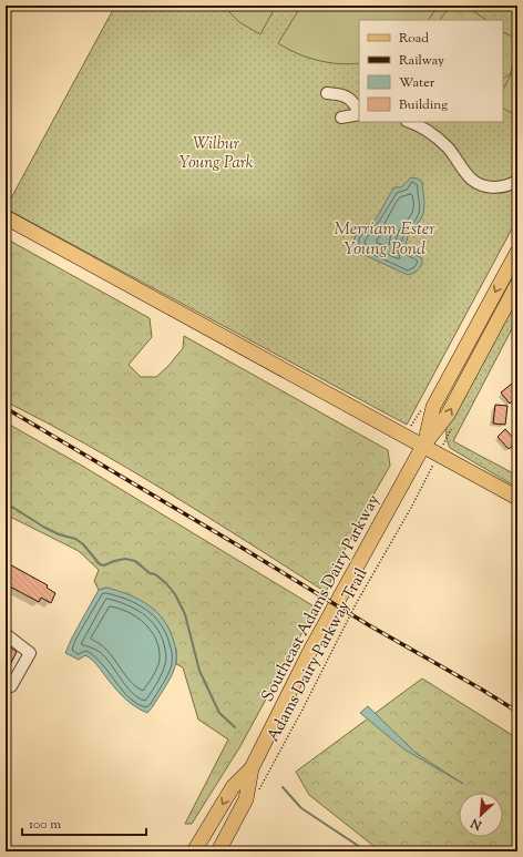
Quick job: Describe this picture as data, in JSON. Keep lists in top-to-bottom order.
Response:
{
  "streets": {
    "main road": ["Southeast Adams Dairy Parkway"],
    "path": ["Adams Dairy Parkway Trail"]
  },
  "water": ["Merriam Ester Young Pond"],
  "parks": ["Wilbur Young Park"],
  "legend": [
    "Road",
    "Railway",
    "Water",
    "Building"
  ],
  "scale_bar": "100 m",
  "north": "bottom left"
}
